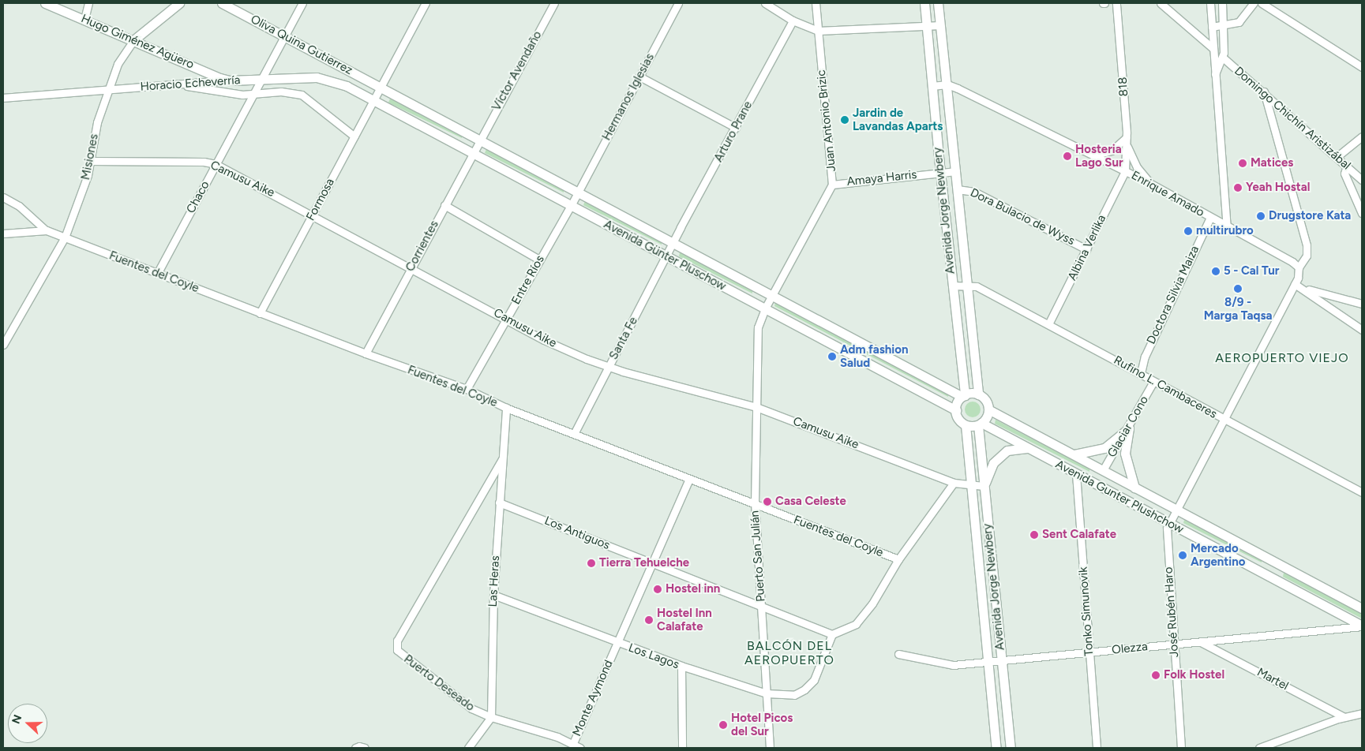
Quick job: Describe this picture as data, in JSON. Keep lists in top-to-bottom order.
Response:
{
  "streets": {
    "street": [
      "Hugo Giménez Agüero",
      "Oliva Quina Gutierrez",
      "Víctor Avendaño",
      "Horacio Echeverría",
      "818",
      "Hermanos Iglesias",
      "Domingo Chichín Aristizábal",
      "Juan Antonio Brizic",
      "Arturo Prane",
      "Misiones",
      "Amaya Harris",
      "Camusu Aike",
      "Enrique Amado",
      "Chaco",
      "Formosa",
      "Avenida Jorge Newbery",
      "Dora Bulacio de Wyss",
      "Corrientes",
      "Albina Verlika",
      "Avenida Günter Pluschow",
      "Fuentes del Coyle",
      "Entre Ríos",
      "Doctora Silvia Maiza",
      "Santa Fe",
      "Rufino L. Cambaceres",
      "Glaciar Cono",
      "Avenida Gunter Plushchow",
      "Los Antiguos",
      "Puerto San Julián",
      "Las Heras",
      "Tonko Simunovik",
      "José Rubén Haro",
      "Olezza",
      "Los Lagos",
      "Martel",
      "Puerto Deseado",
      "Monte Aymond"
    ]
  },
  "crossings": [
    ["Hugo Giménez Agüero", "Horacio Echeverría"],
    ["Hugo Giménez Agüero", "Misiones"],
    ["Oliva Quina Gutierrez", "Chaco"],
    ["Oliva Quina Gutierrez", "Formosa"],
    ["Oliva Quina Gutierrez", "Avenida Günter Pluschow"],
    ["Víctor Avendaño", "Corrientes"],
    ["Víctor Avendaño", "Avenida Günter Pluschow"],
    ["Horacio Echeverría", "Misiones"],
    ["Horacio Echeverría", "Chaco"],
    ["Horacio Echeverría", "Formosa"],
    ["Horacio Echeverría", "Avenida Günter Pluschow"],
    ["818", "Enrique Amado"],
    ["818", "Albina Verlika"],
    ["Hermanos Iglesias", "Avenida Günter Pluschow"],
    ["Hermanos Iglesias", "Entre Ríos"],
    ["Juan Antonio Brizic", "Amaya Harris"],
    ["Juan Antonio Brizic", "Avenida Günter Pluschow"],
    ["Juan Antonio Brizic", "Puerto San Julián"],
    ["Arturo Prane", "Avenida Günter Pluschow"],
    ["Arturo Prane", "Santa Fe"],
    ["Misiones", "Camusu Aike"],
    ["Misiones", "Fuentes del Coyle"],
    ["Amaya Harris", "Avenida Jorge Newbery"],
    ["Camusu Aike", "Chaco"],
    ["Camusu Aike", "Formosa"],
    ["Camusu Aike", "Avenida Jorge Newbery"],
    ["Camusu Aike", "Corrientes"],
    ["Camusu Aike", "Entre Ríos"],
    ["Camusu Aike", "Santa Fe"],
    ["Camusu Aike", "Puerto San Julián"],
    ["Enrique Amado", "Avenida Jorge Newbery"],
    ["Enrique Amado", "Albina Verlika"],
    ["Enrique Amado", "Doctora Silvia Maiza"],
    ["Chaco", "Fuentes del Coyle"],
    ["Formosa", "Avenida Günter Pluschow"],
    ["Formosa", "Fuentes del Coyle"],
    ["Avenida Jorge Newbery", "Dora Bulacio de Wyss"],
    ["Avenida Jorge Newbery", "Avenida Günter Pluschow"],
    ["Avenida Jorge Newbery", "Rufino L. Cambaceres"],
    ["Avenida Jorge Newbery", "Avenida Gunter Plushchow"],
    ["Avenida Jorge Newbery", "Olezza"],
    ["Dora Bulacio de Wyss", "Albina Verlika"],
    ["Corrientes", "Avenida Günter Pluschow"],
    ["Corrientes", "Fuentes del Coyle"],
    ["Albina Verlika", "Rufino L. Cambaceres"],
    ["Avenida Günter Pluschow", "Entre Ríos"],
    ["Avenida Günter Pluschow", "Santa Fe"],
    ["Avenida Günter Pluschow", "Avenida Gunter Plushchow"],
    ["Avenida Günter Pluschow", "Puerto San Julián"],
    ["Fuentes del Coyle", "Entre Ríos"],
    ["Fuentes del Coyle", "Santa Fe"],
    ["Fuentes del Coyle", "Puerto San Julián"],
    ["Fuentes del Coyle", "Las Heras"],
    ["Fuentes del Coyle", "Monte Aymond"],
    ["Doctora Silvia Maiza", "Rufino L. Cambaceres"],
    ["Rufino L. Cambaceres", "Glaciar Cono"],
    ["Glaciar Cono", "Avenida Gunter Plushchow"],
    ["Avenida Gunter Plushchow", "Tonko Simunovik"],
    ["Avenida Gunter Plushchow", "José Rubén Haro"],
    ["Avenida Gunter Plushchow", "Olezza"],
    ["Los Antiguos", "Puerto San Julián"],
    ["Los Antiguos", "Las Heras"],
    ["Los Antiguos", "Los Lagos"],
    ["Los Antiguos", "Monte Aymond"],
    ["Puerto San Julián", "Los Lagos"],
    ["Las Heras", "Los Lagos"],
    ["Las Heras", "Puerto Deseado"],
    ["Tonko Simunovik", "Olezza"],
    ["José Rubén Haro", "Olezza"],
    ["Olezza", "Martel"],
    ["Los Lagos", "Monte Aymond"],
    ["Puerto Deseado", "Monte Aymond"]
  ],
  "districts": ["AEROPUERTO VIEJO", "BALCÓN DEL AEROPUERTO"],
  "places": [
    "Jardin de Lavandas Aparts",
    "Hosteria Lago Sur",
    "Matices",
    "Yeah Hostal",
    "Drugstore Kata",
    "multirubro",
    "5 - Cal Tur",
    "8/9 - Marga Taqsa",
    "Adm fashion Salud",
    "Casa Celeste",
    "Sent Calafate",
    "Mercado Argentino",
    "Tierra Tehuelche",
    "Hostel inn",
    "Hostel Inn Calafate",
    "Folk Hostel",
    "Hotel Picos del Sur"
  ],
  "north": "left"
}
